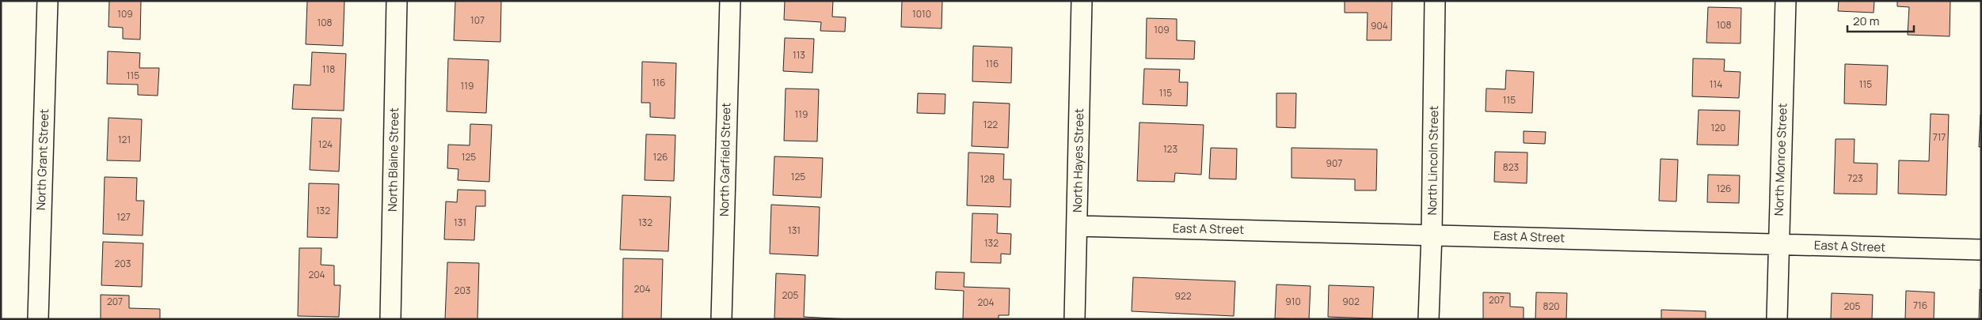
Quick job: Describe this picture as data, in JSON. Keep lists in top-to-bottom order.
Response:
{
  "streets": {
    "street": [
      "North Grant Street",
      "North Blaine Street",
      "North Garfield Street",
      "North Monroe Street",
      "North Hayes Street",
      "North Lincoln Street",
      "East A Street"
    ]
  },
  "crossings": [
    ["North Monroe Street", "East A Street"],
    ["North Hayes Street", "East A Street"],
    ["North Lincoln Street", "East A Street"]
  ],
  "house_numbers": [
    "109",
    "1010",
    "107",
    "108",
    "108",
    "904",
    "109",
    "113",
    "116",
    "118",
    "115",
    "116",
    "114",
    "115",
    "119",
    "115",
    "115",
    "119",
    "122",
    "120",
    "717",
    "121",
    "124",
    "123",
    "125",
    "126",
    "907",
    "823",
    "125",
    "723",
    "128",
    "126",
    "132",
    "127",
    "131",
    "132",
    "131",
    "132",
    "203",
    "204",
    "204",
    "203",
    "205",
    "922",
    "207",
    "207",
    "910",
    "902",
    "204",
    "716",
    "820",
    "205"
  ],
  "scale_bar": "20 m"
}
